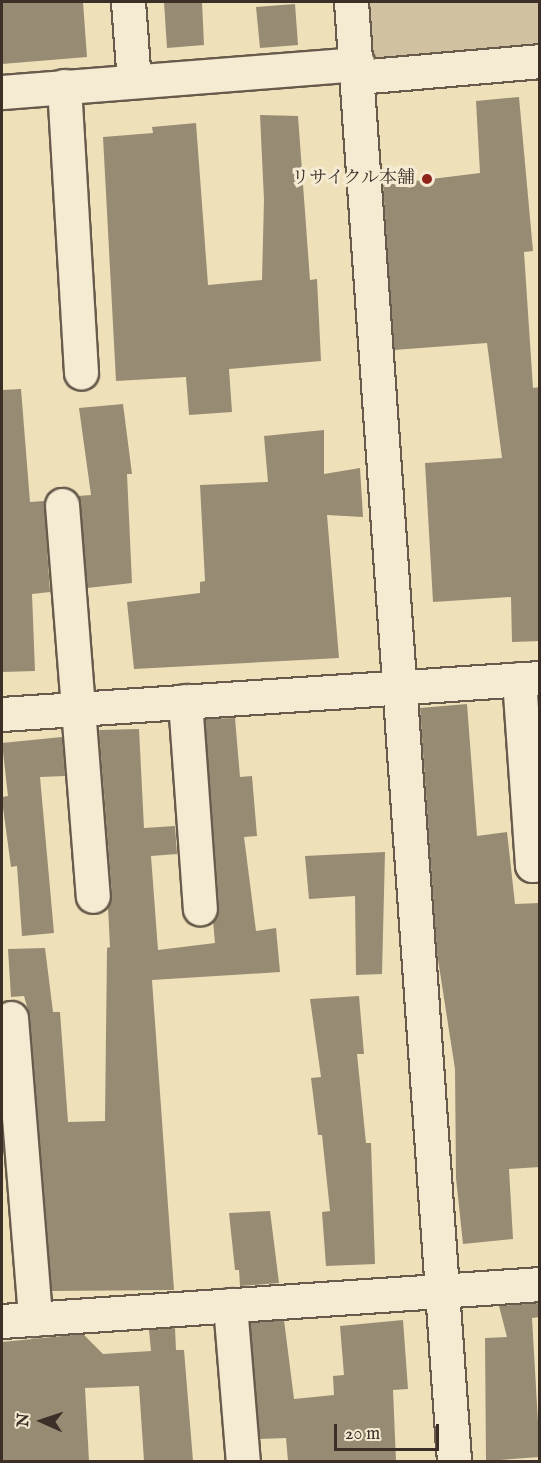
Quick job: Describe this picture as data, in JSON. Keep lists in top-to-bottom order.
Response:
{
  "places": ["リサイクル本舗"],
  "scale_bar": "20 m",
  "north": "left"
}
